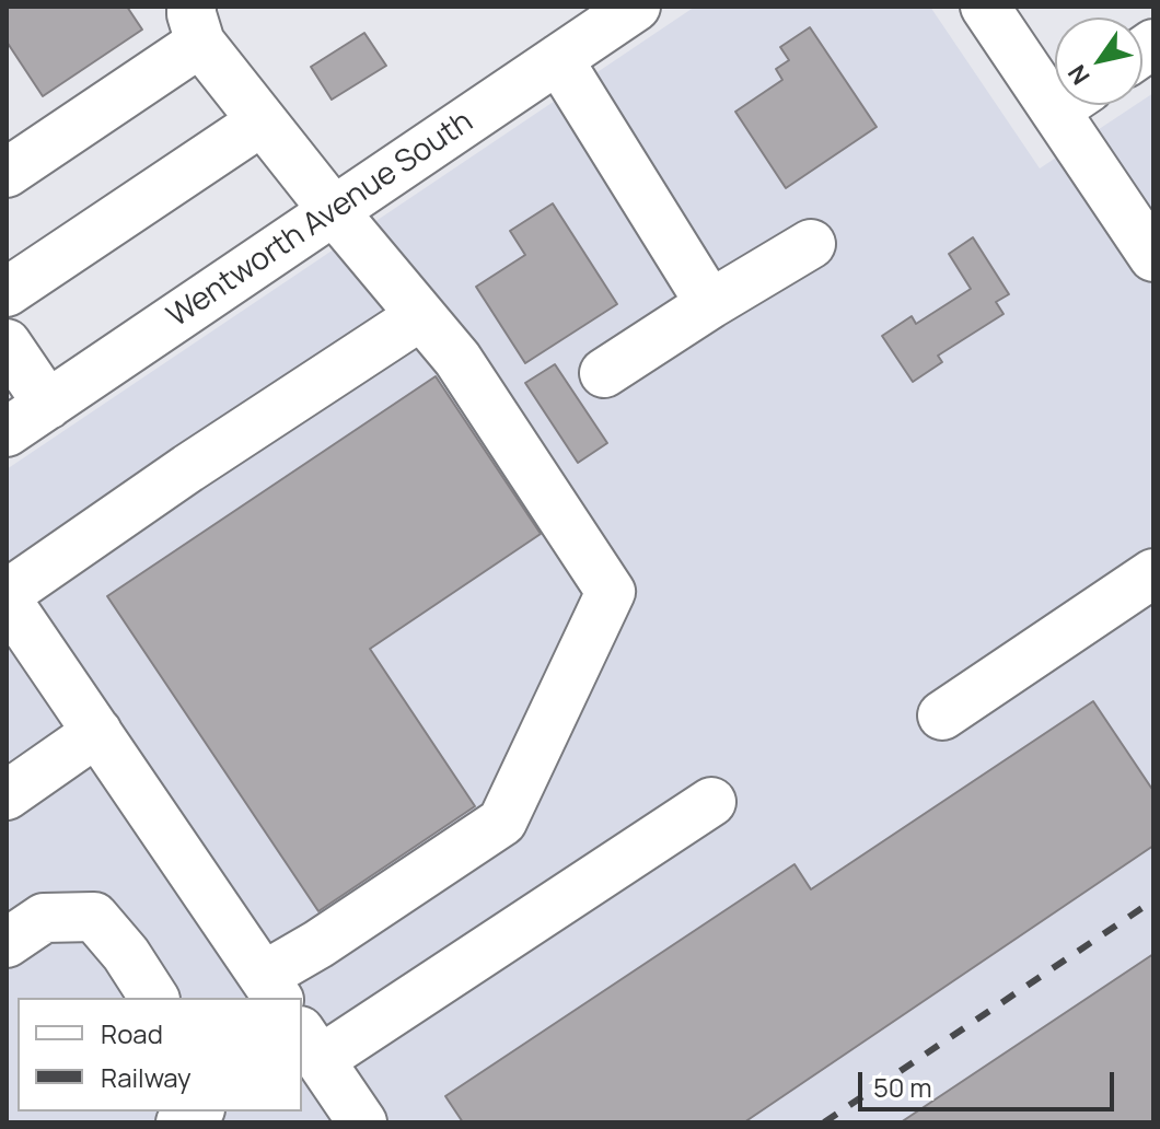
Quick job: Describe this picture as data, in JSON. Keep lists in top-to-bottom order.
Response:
{
  "streets": {
    "street": ["Wentworth Avenue South"]
  },
  "legend": ["Road", "Railway"],
  "scale_bar": "50 m",
  "north": "bottom left"
}
